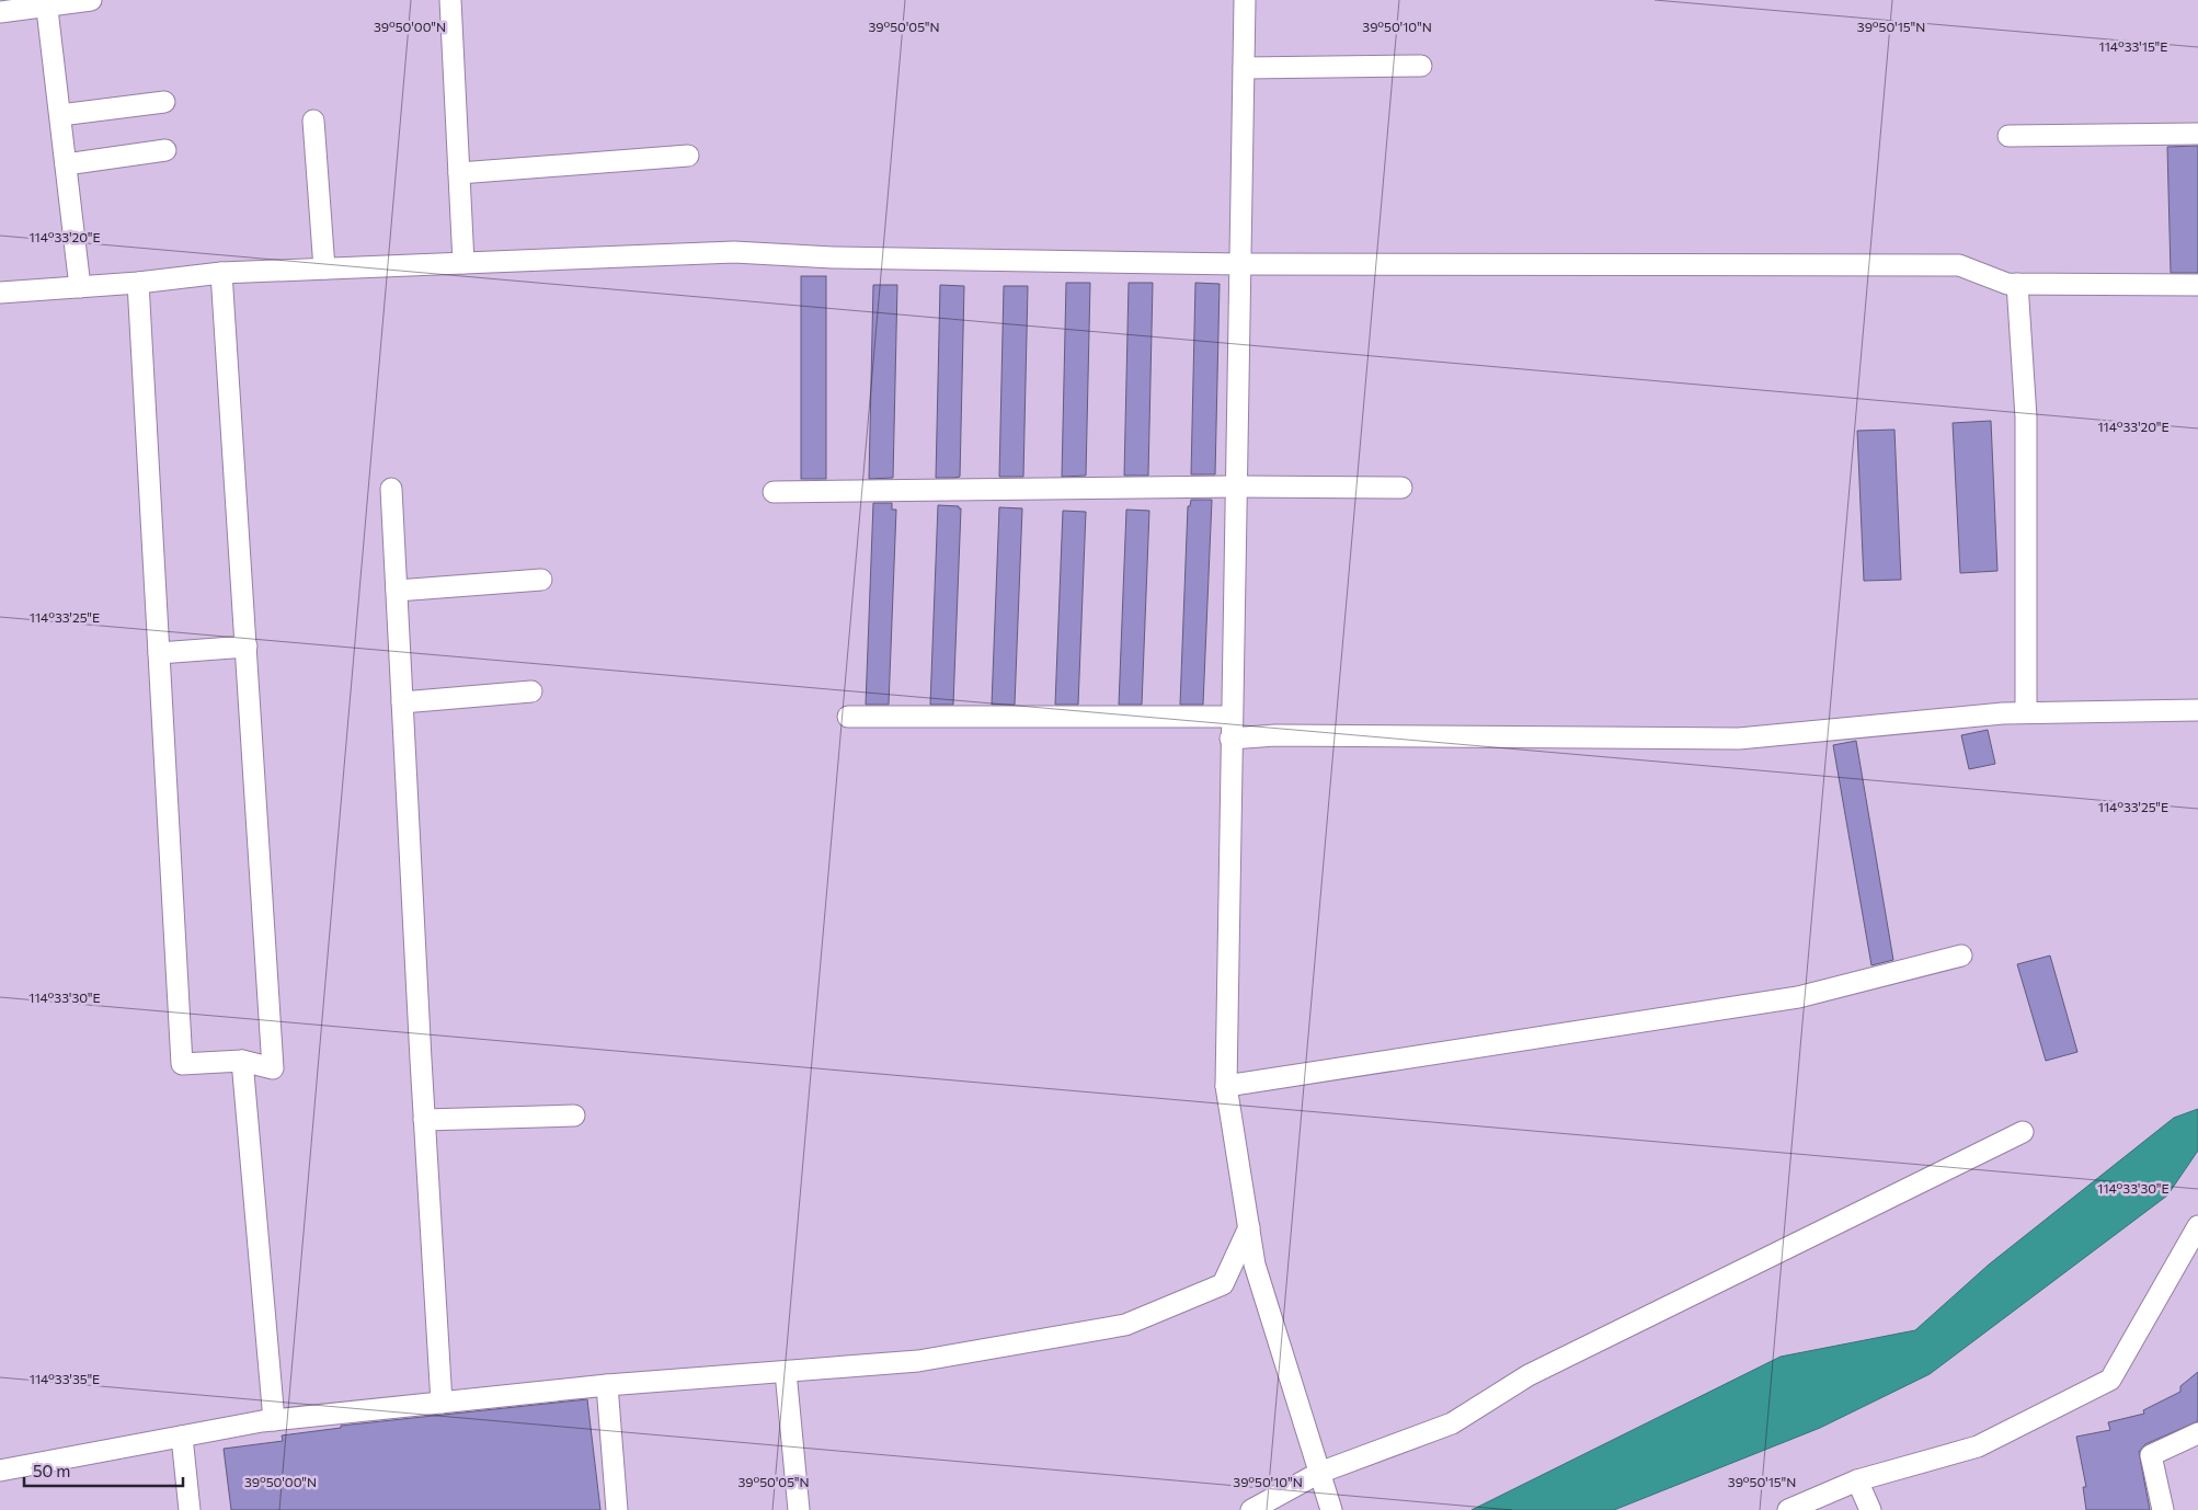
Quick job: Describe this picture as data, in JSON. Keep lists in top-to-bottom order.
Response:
{
  "scale_bar": "50 m",
  "coordinates": [
    "39°50'00\"N",
    "39°50'05\"N",
    "39°50'10\"N",
    "39°50'15\"N",
    "114°33'15\"E",
    "114°33'20\"E",
    "114°33'25\"E",
    "114°33'30\"E",
    "114°33'35\"E"
  ]
}
